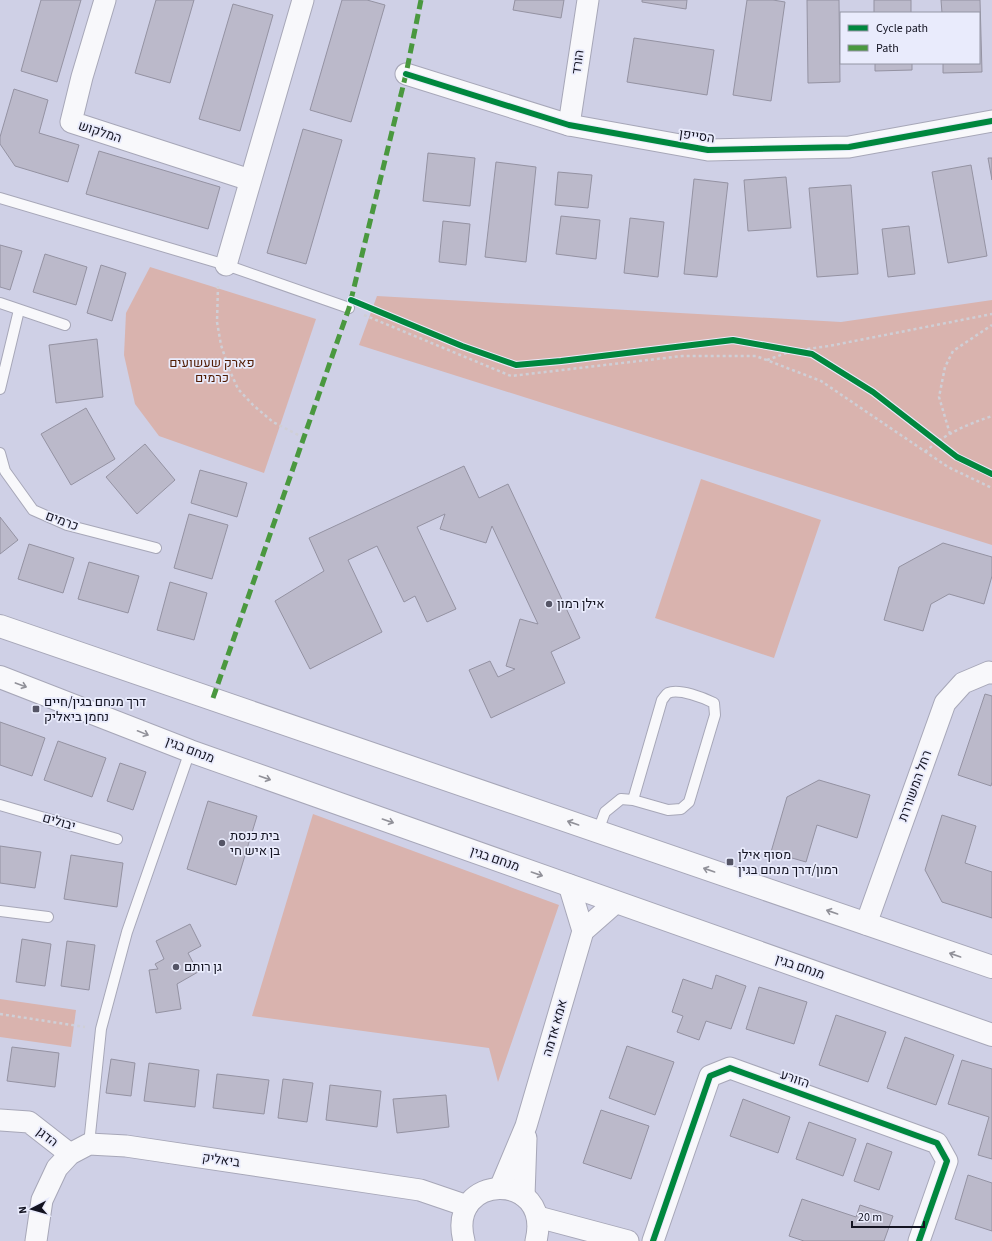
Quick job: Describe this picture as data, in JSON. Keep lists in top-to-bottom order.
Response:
{
  "streets": {
    "main road": ["מנחם בגין"],
    "street": [
      "הורד",
      "המלקוש",
      "הסייפן",
      "רחל המשוררת",
      "אמא אדמה",
      "הזורע",
      "הדגן",
      "ביאליק"
    ],
    "lane": ["כרמים", "יבולים"]
  },
  "crossings": [
    ["הורד", "הסייפן"]
  ],
  "parks": ["פארק שעשועים כרמים"],
  "places": {
    "other": ["אילן רמון", "בית כנסת בן איש חי", "גן רותם"],
    "transit": ["דרך מנחם בגין/חיים נחמן ביאליק", "מסוף אילן רמון/דרך מנחם בגין"]
  },
  "legend": ["Cycle path", "Path"],
  "scale_bar": "20 m",
  "north": "left"
}
